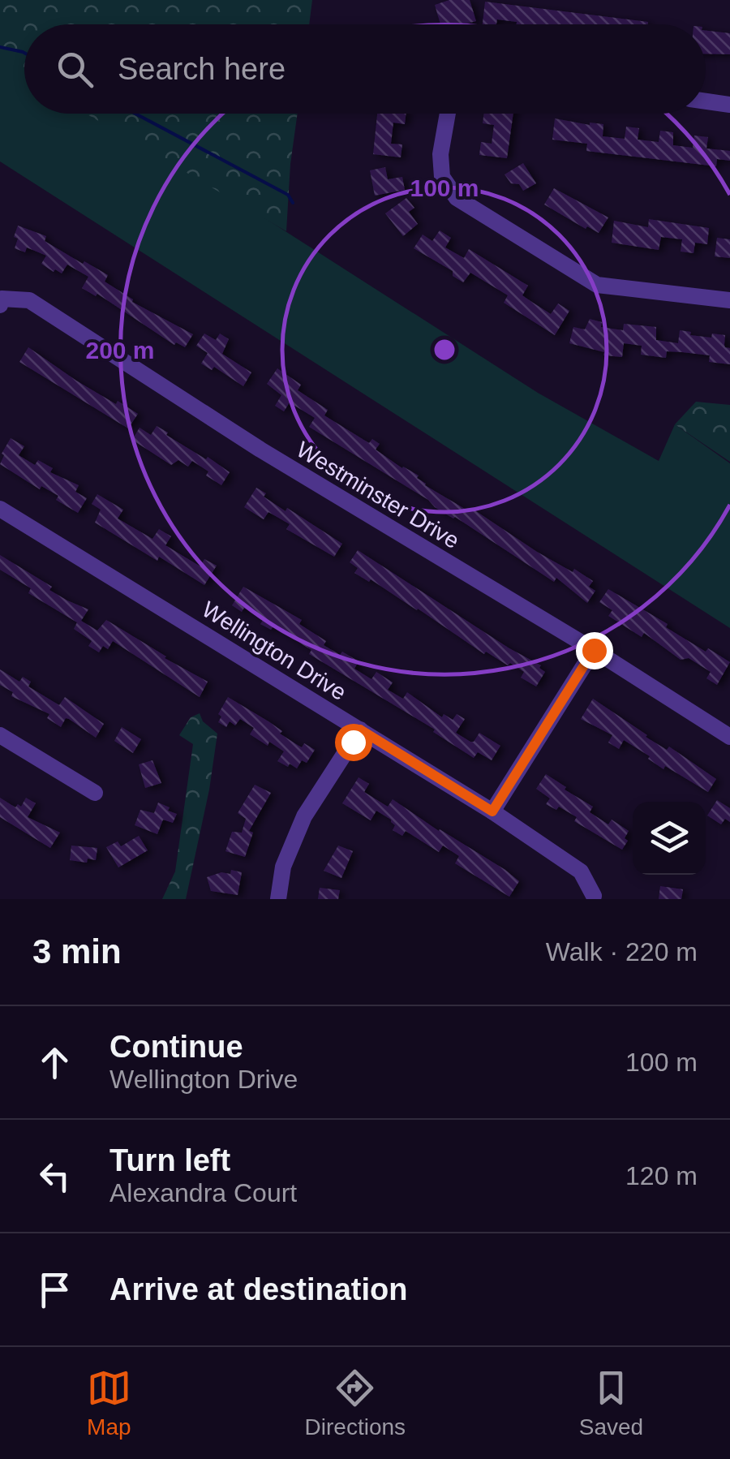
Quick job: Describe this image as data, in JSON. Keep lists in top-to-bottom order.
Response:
{
  "streets": {
    "street": ["Westminster Drive", "Wellington Drive"]
  },
  "page": {
    "search": "Search here",
    "heading": ["3 min", "Walk · 220 m"],
    "list": [
      ["Continue", "Wellington Drive", "100 m"],
      ["Turn left", "Alexandra Court", "120 m"],
      "Arrive at destination"
    ],
    "nav": ["Map", "Directions", "Saved"]
  },
  "rings": ["100 m", "200 m"]
}
